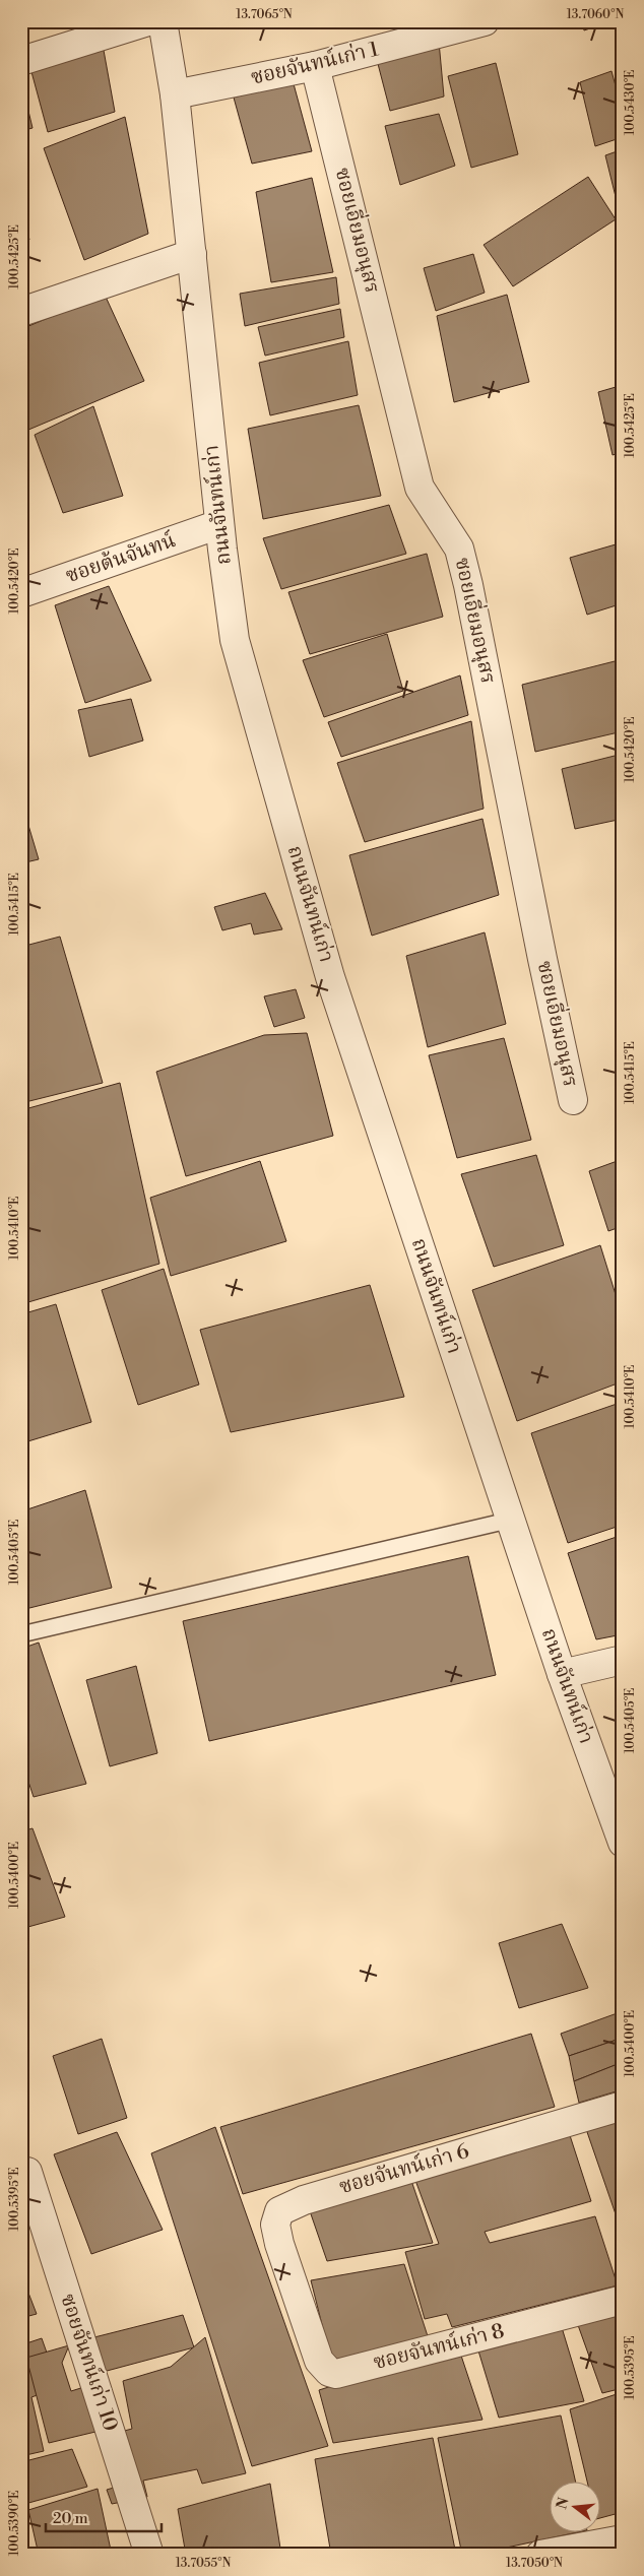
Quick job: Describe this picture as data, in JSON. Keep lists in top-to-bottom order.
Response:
{
  "streets": {
    "street": [
      "ซอยจันทน์เก่า 1",
      "ซอยเอี่ยมอนุสร",
      "ถนนจันทน์เก่า",
      "ซอยต้นจันทน์",
      "ซอยจันทน์เก่า 6",
      "ซอยจันทน์เก่า 8",
      "ซอยจันทน์เก่า 10"
    ]
  },
  "crossings": [
    ["ซอยจันทน์เก่า 1", "ซอยเอี่ยมอนุสร"],
    ["ซอยจันทน์เก่า 1", "ถนนจันทน์เก่า"],
    ["ถนนจันทน์เก่า", "ซอยต้นจันทน์"],
    ["ซอยจันทน์เก่า 6", "ซอยจันทน์เก่า 8"]
  ],
  "scale_bar": "20 m",
  "north": "left",
  "coordinates": [
    "13.7065°N",
    "13.7060°N",
    "100.5430°E",
    "100.5425°E",
    "100.5420°E",
    "100.5415°E",
    "100.5410°E",
    "100.5405°E",
    "100.5400°E",
    "100.5395°E",
    "100.5390°E",
    "13.7055°N",
    "13.7050°N"
  ]
}
